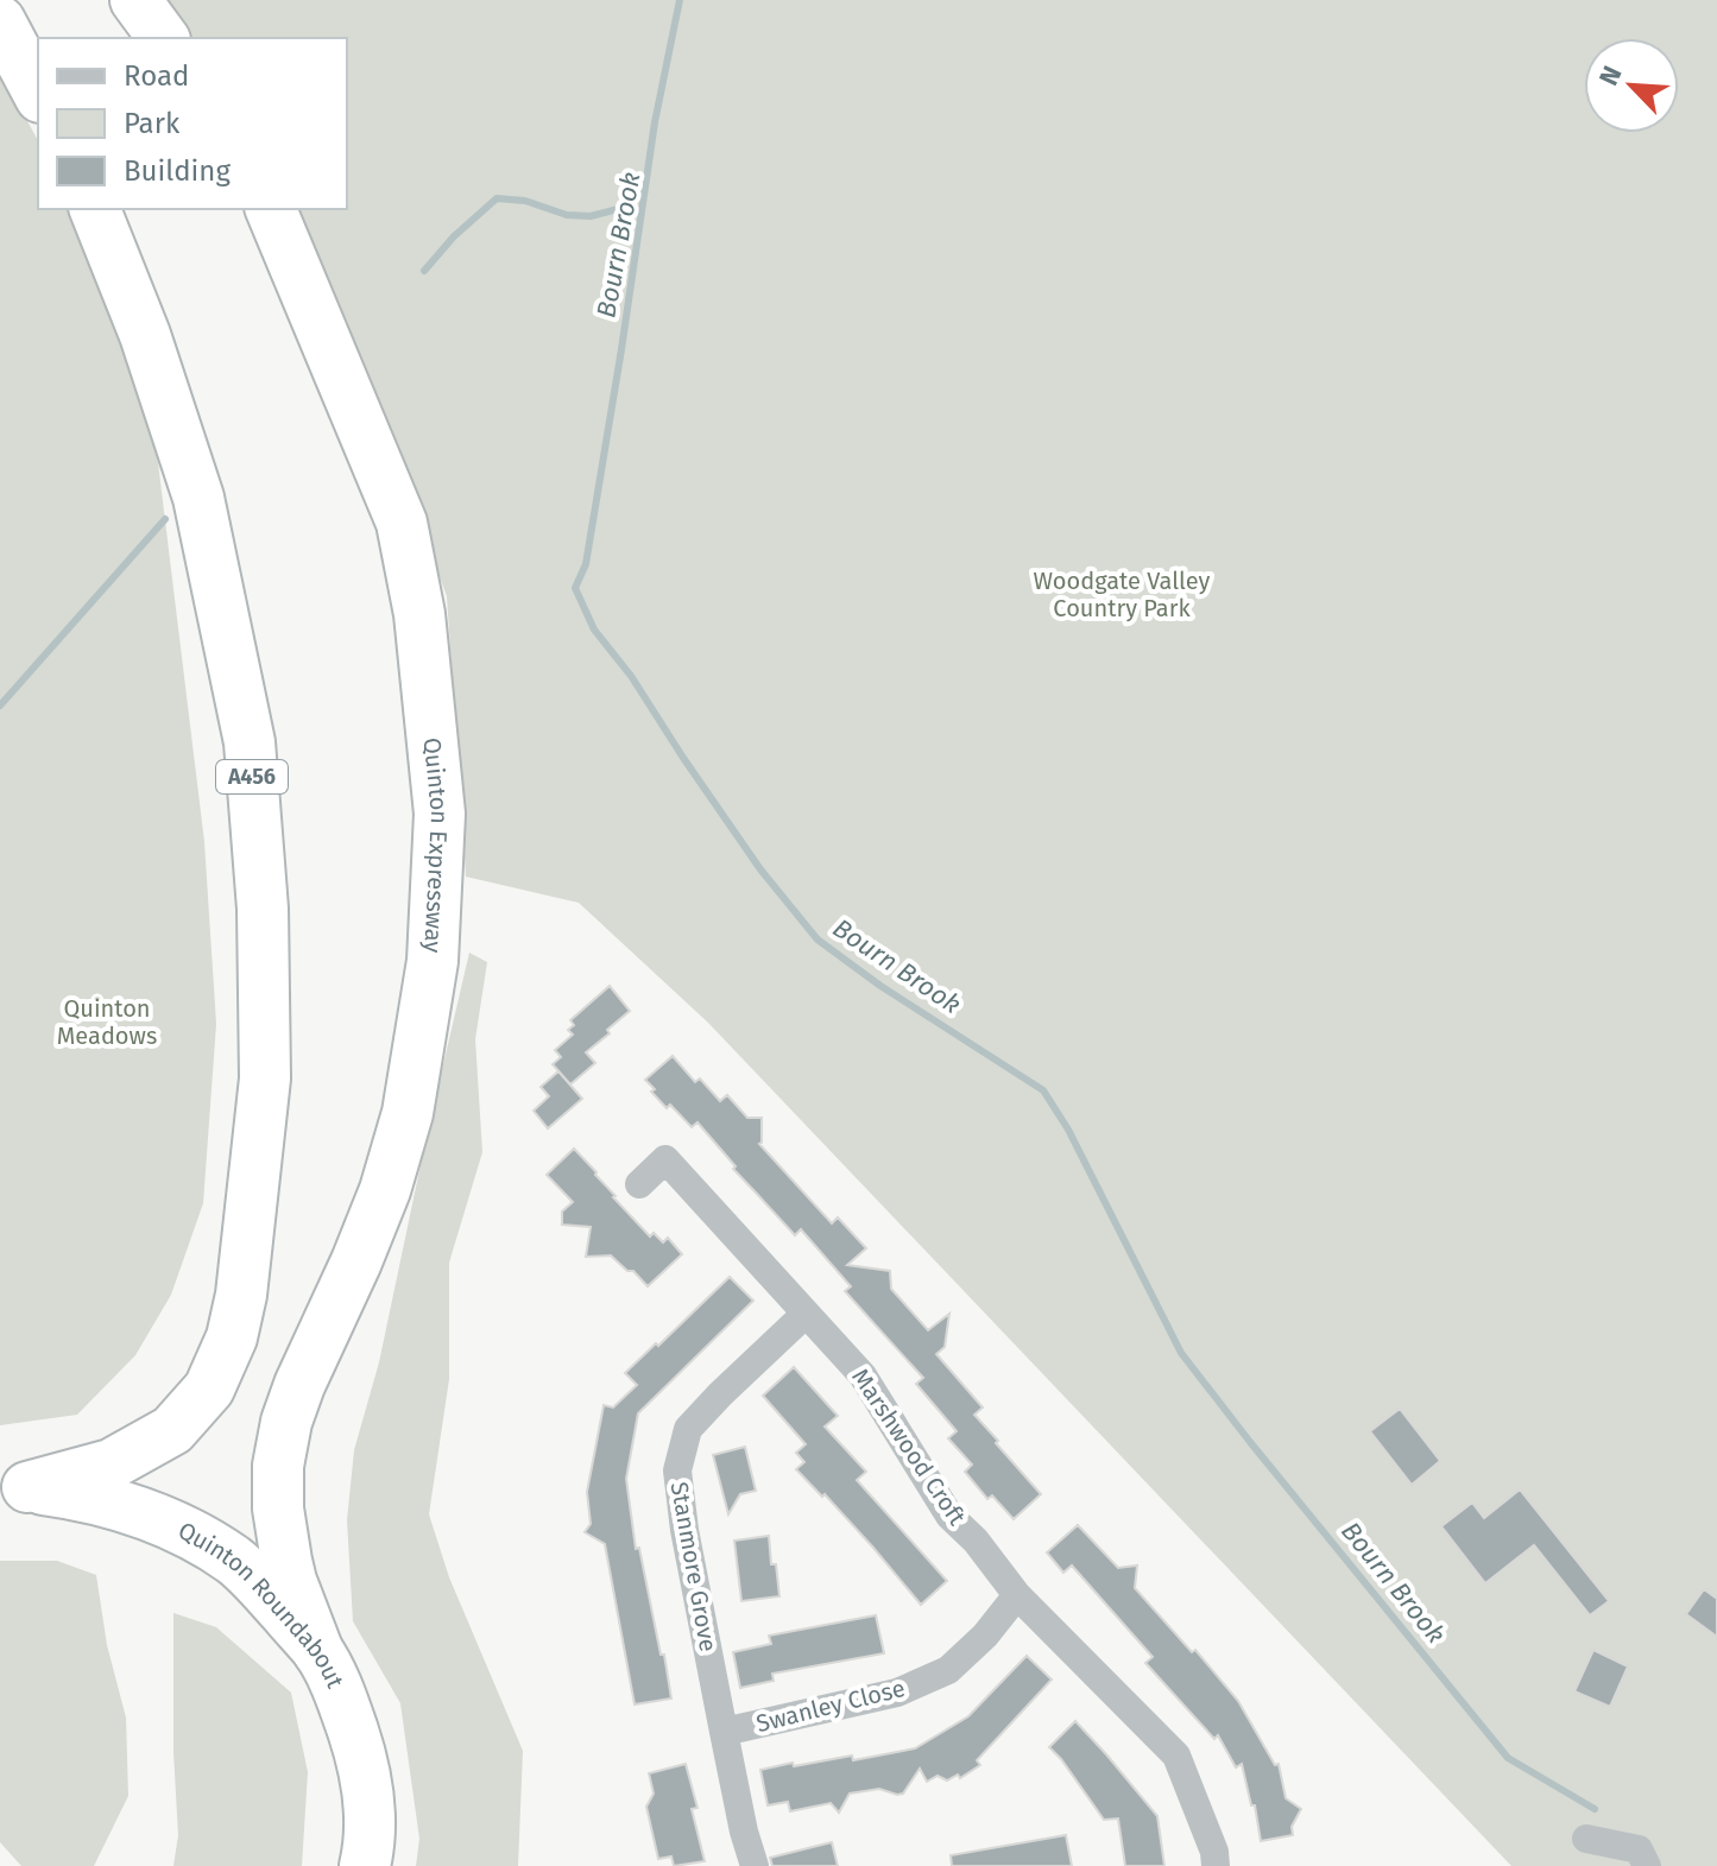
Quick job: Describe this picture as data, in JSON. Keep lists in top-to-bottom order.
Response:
{
  "streets": {
    "highway": ["A456", "Quinton Expressway", "Quinton Roundabout"],
    "street": ["Marshwood Croft", "Stanmore Grove", "Swanley Close"]
  },
  "crossings": [
    ["A456", "Quinton Roundabout"],
    ["Quinton Expressway", "Quinton Roundabout"],
    ["Marshwood Croft", "Stanmore Grove"],
    ["Marshwood Croft", "Swanley Close"],
    ["Stanmore Grove", "Swanley Close"]
  ],
  "water": ["Bourn Brook"],
  "parks": ["Woodgate Valley Country Park", "Quinton Meadows"],
  "legend": ["Road", "Park", "Building"],
  "north": "top left"
}
